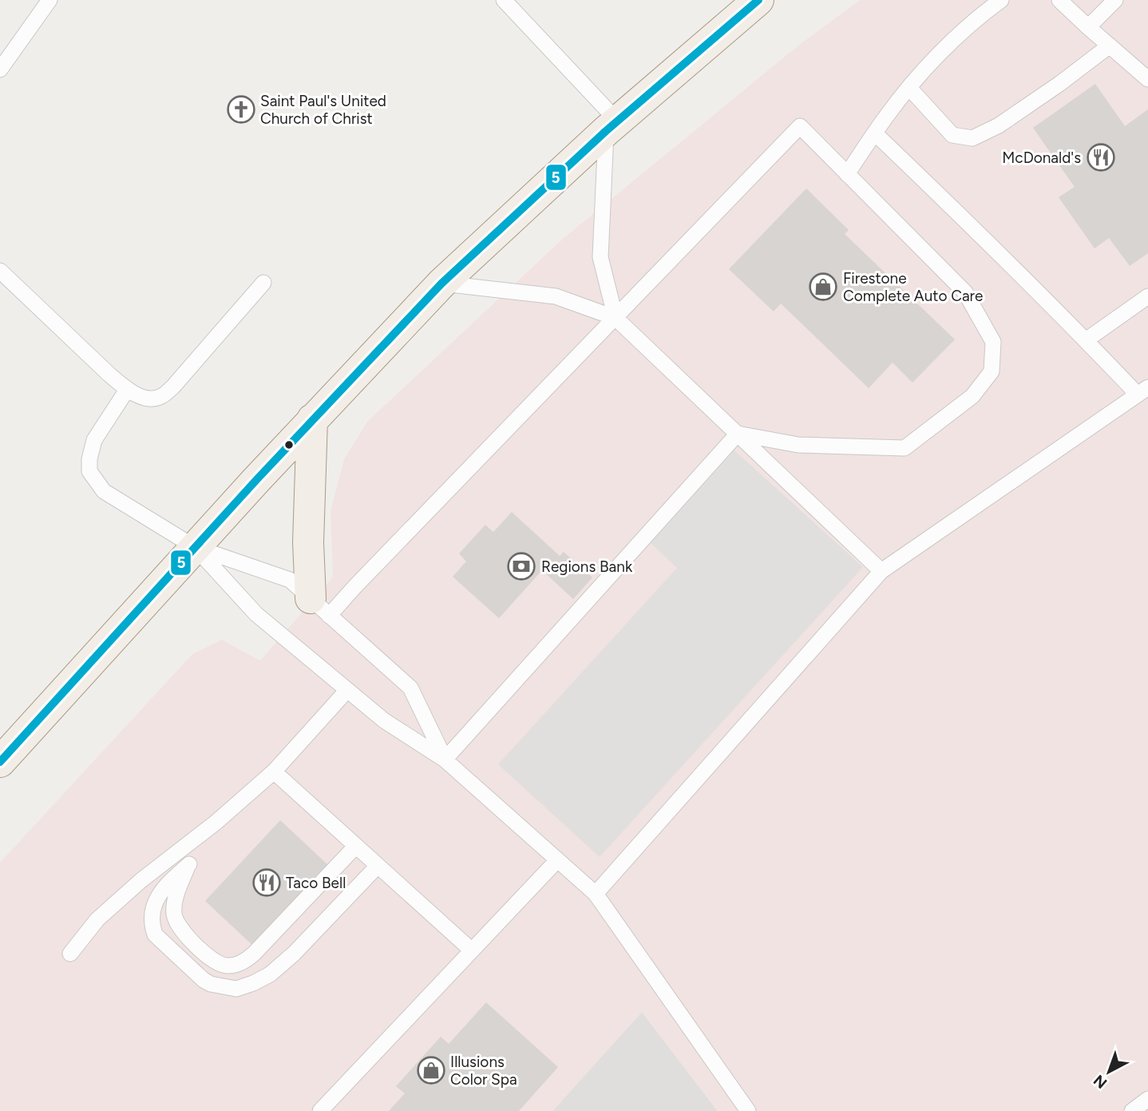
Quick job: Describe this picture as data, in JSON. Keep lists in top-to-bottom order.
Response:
{
  "places": {
    "church": ["Saint Paul's United Church of Christ"],
    "restaurant": ["McDonald's", "Taco Bell"],
    "shop": ["Firestone Complete Auto Care", "Illusions Color Spa"],
    "bank": ["Regions Bank"]
  },
  "lines": ["transit line 5"],
  "north": "bottom left"
}
